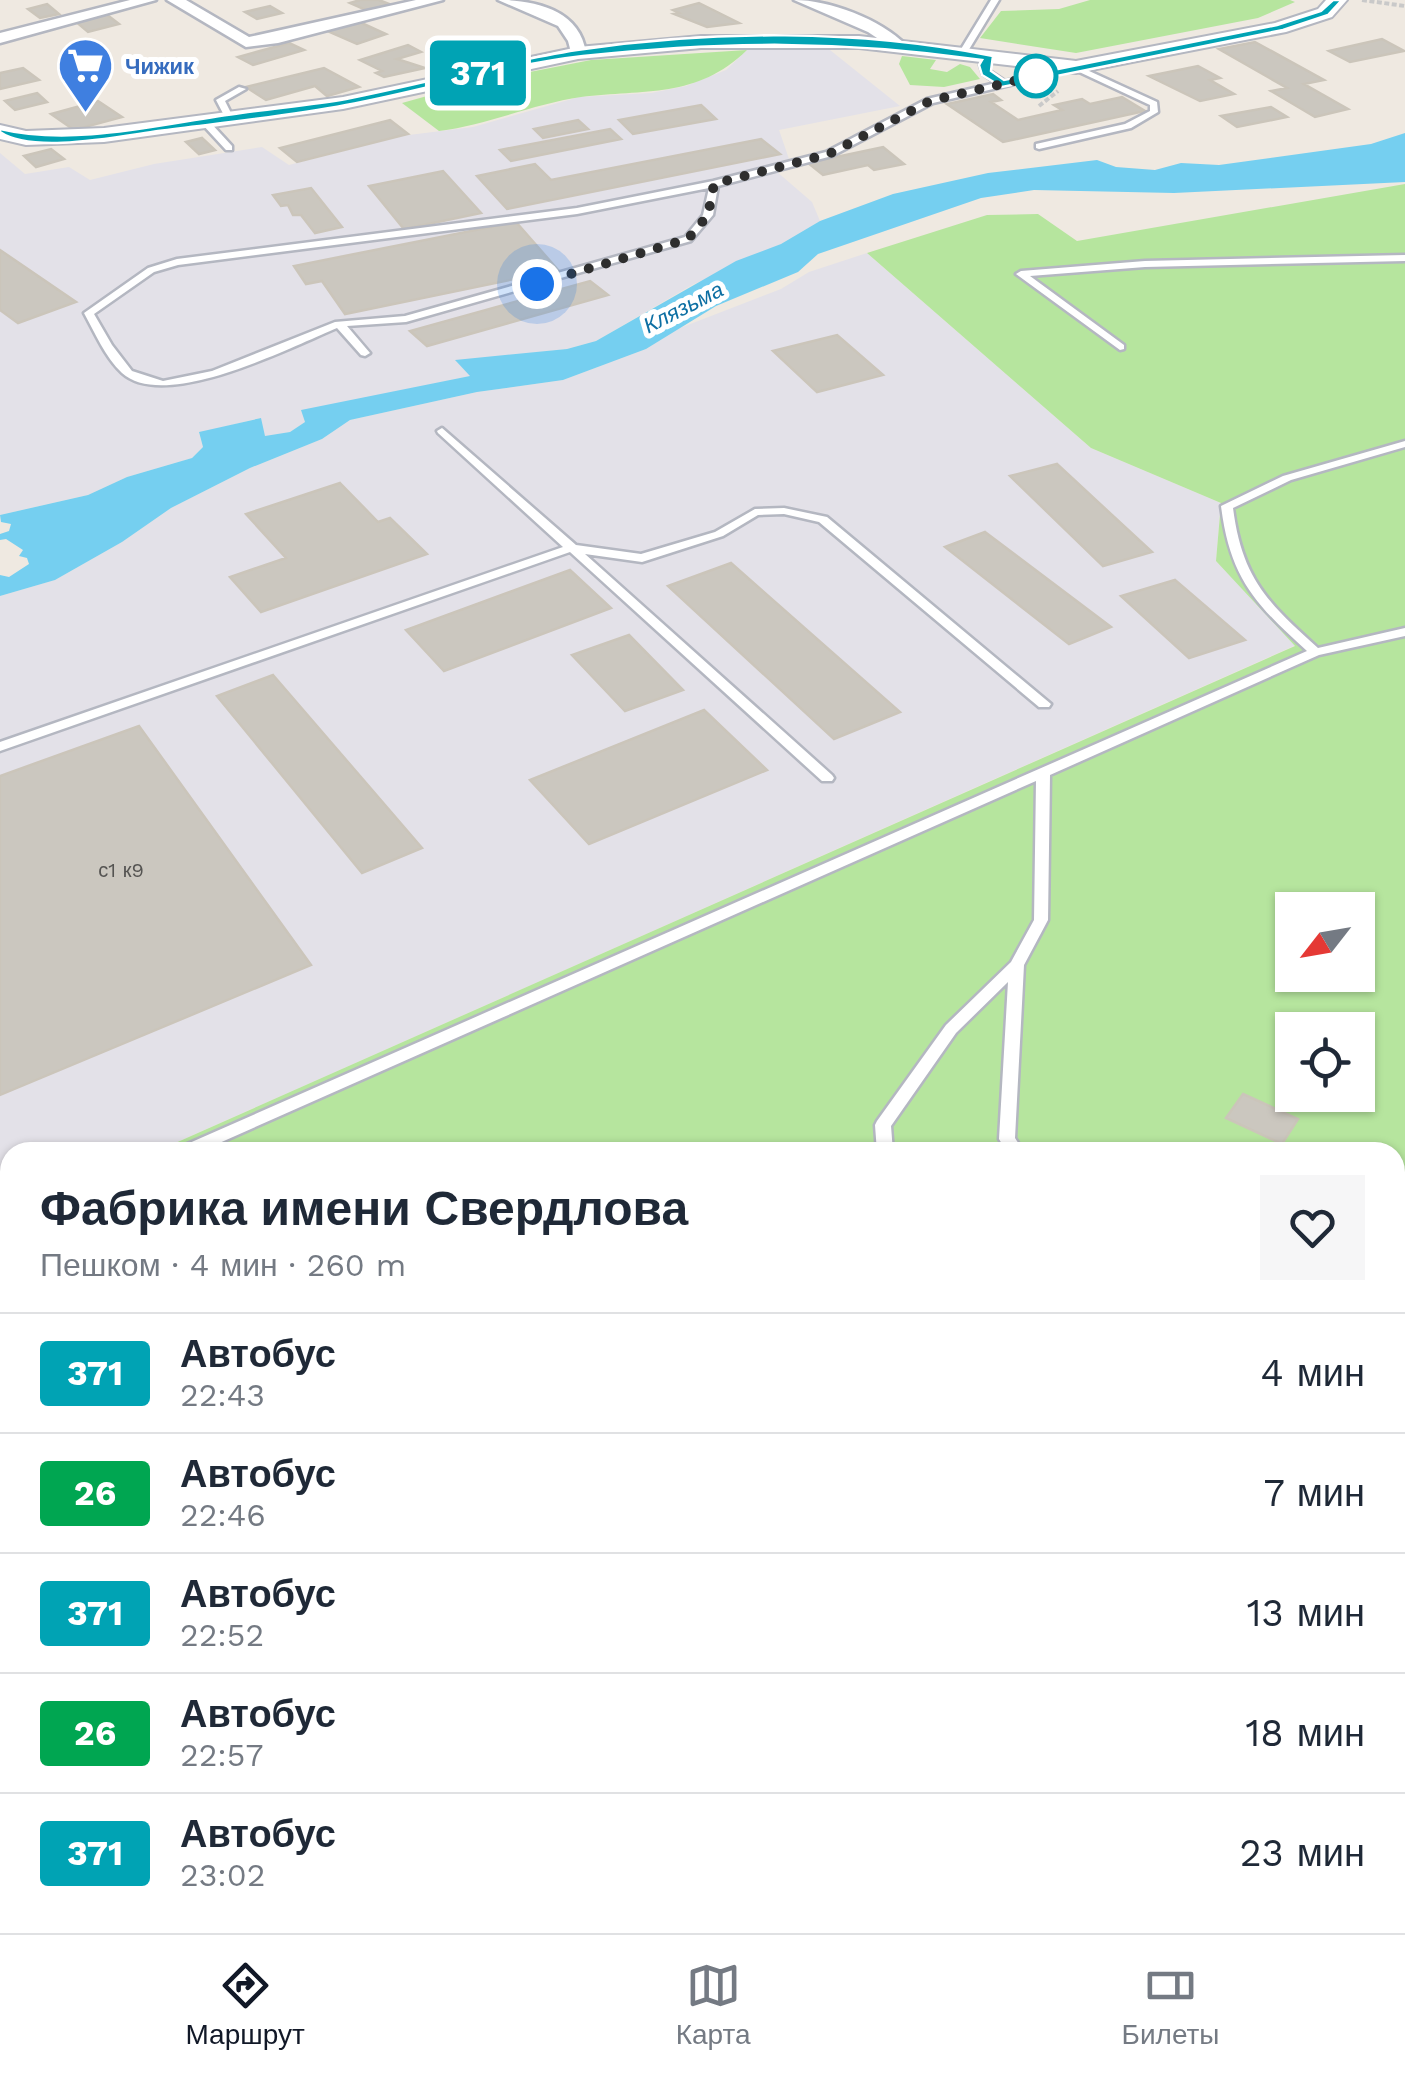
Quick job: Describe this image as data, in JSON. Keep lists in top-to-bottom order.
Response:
{
  "water": ["Клязьма"],
  "places": {
    "supermarket": ["Чижик"]
  },
  "lines": ["bus line 371"],
  "house_numbers": ["с1 к9"],
  "north": "bottom left",
  "page": {
    "on_map": "371",
    "heading": ["Фабрика имени Свердлова", "Пешком · 4 мин · 260 m"],
    "list": [
      {
        "mark": "371",
        "name": "Автобус",
        "note": "22:43",
        "value": "4 мин"
      },
      {
        "mark": "26",
        "name": "Автобус",
        "note": "22:46",
        "value": "7 мин"
      },
      {
        "mark": "371",
        "name": "Автобус",
        "note": "22:52",
        "value": "13 мин"
      },
      {
        "mark": "26",
        "name": "Автобус",
        "note": "22:57",
        "value": "18 мин"
      },
      {
        "mark": "371",
        "name": "Автобус",
        "note": "23:02",
        "value": "23 мин"
      }
    ],
    "tabs": ["Маршрут", "Карта", "Билеты"]
  }
}
